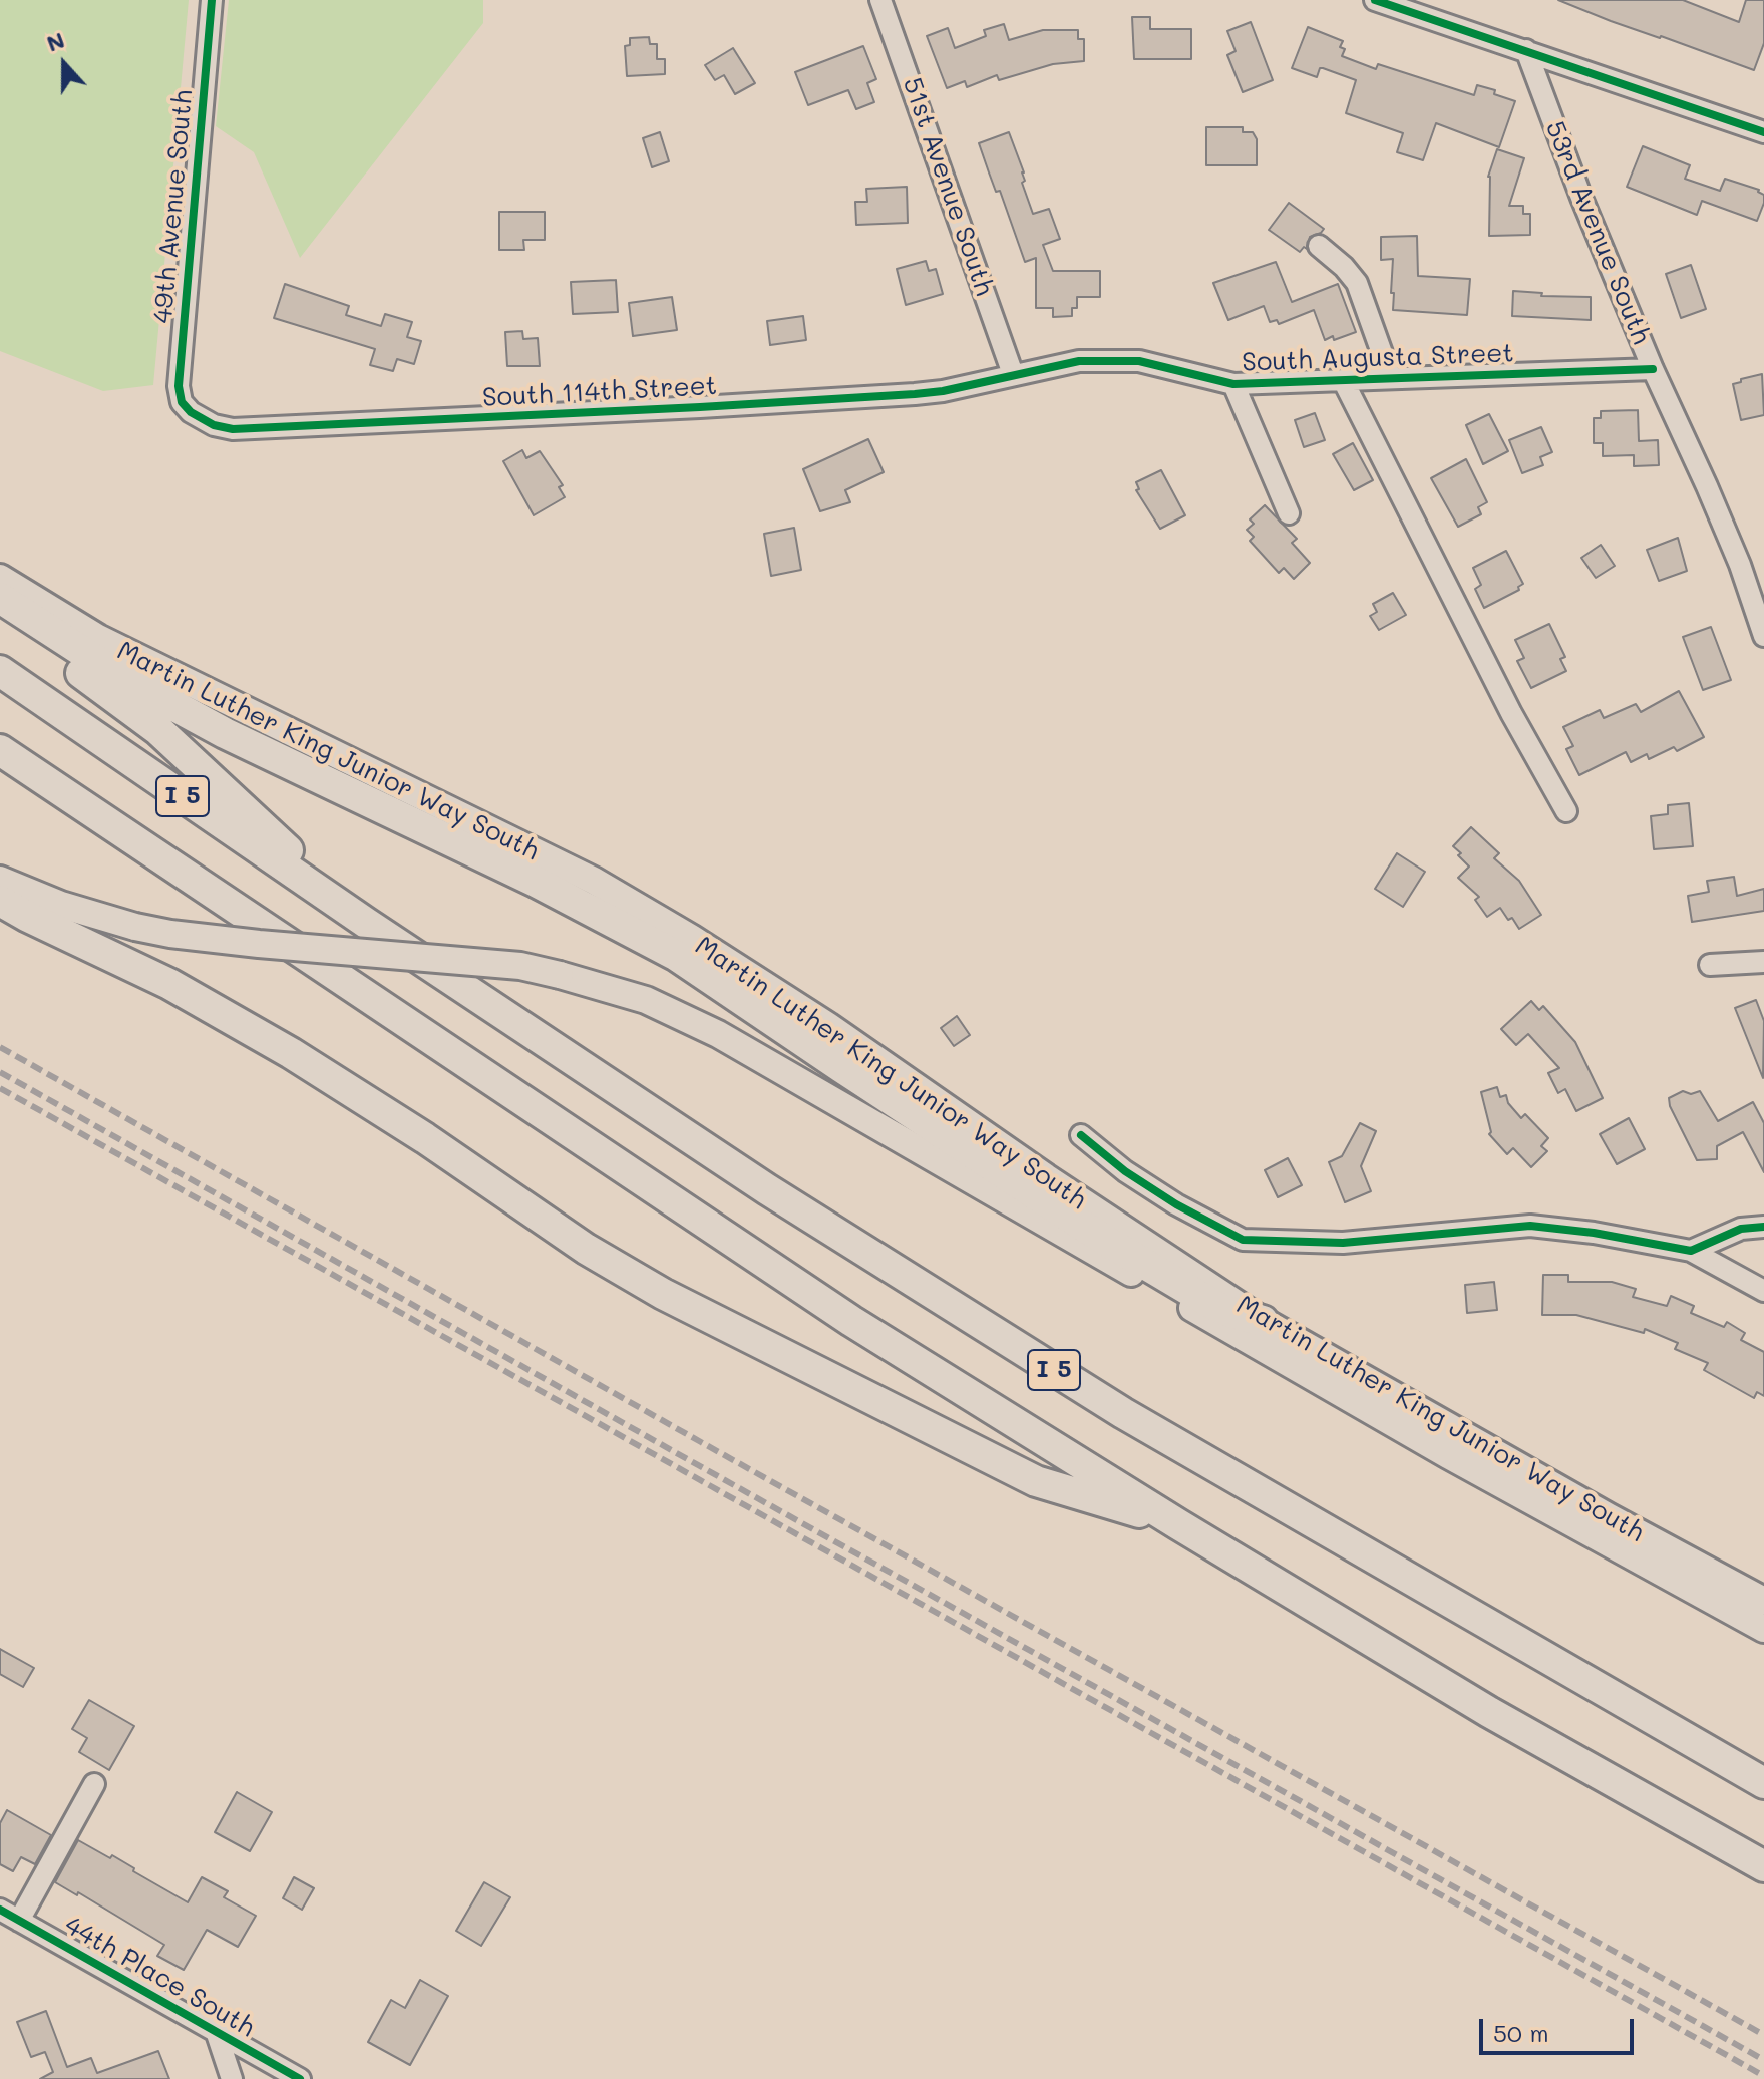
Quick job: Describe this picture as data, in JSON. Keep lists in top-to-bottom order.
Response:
{
  "streets": {
    "highway": ["I 5"],
    "main road": ["Martin Luther King Junior Way South"],
    "street": [
      "51st Avenue South",
      "49th Avenue South",
      "53rd Avenue South",
      "South Augusta Street",
      "South 114th Street",
      "44th Place South"
    ]
  },
  "crossings": [
    ["51st Avenue South", "South Augusta Street"],
    ["51st Avenue South", "South 114th Street"],
    ["49th Avenue South", "South 114th Street"],
    ["53rd Avenue South", "South Augusta Street"],
    ["South Augusta Street", "South 114th Street"]
  ],
  "scale_bar": "50 m",
  "north": "top"
}
